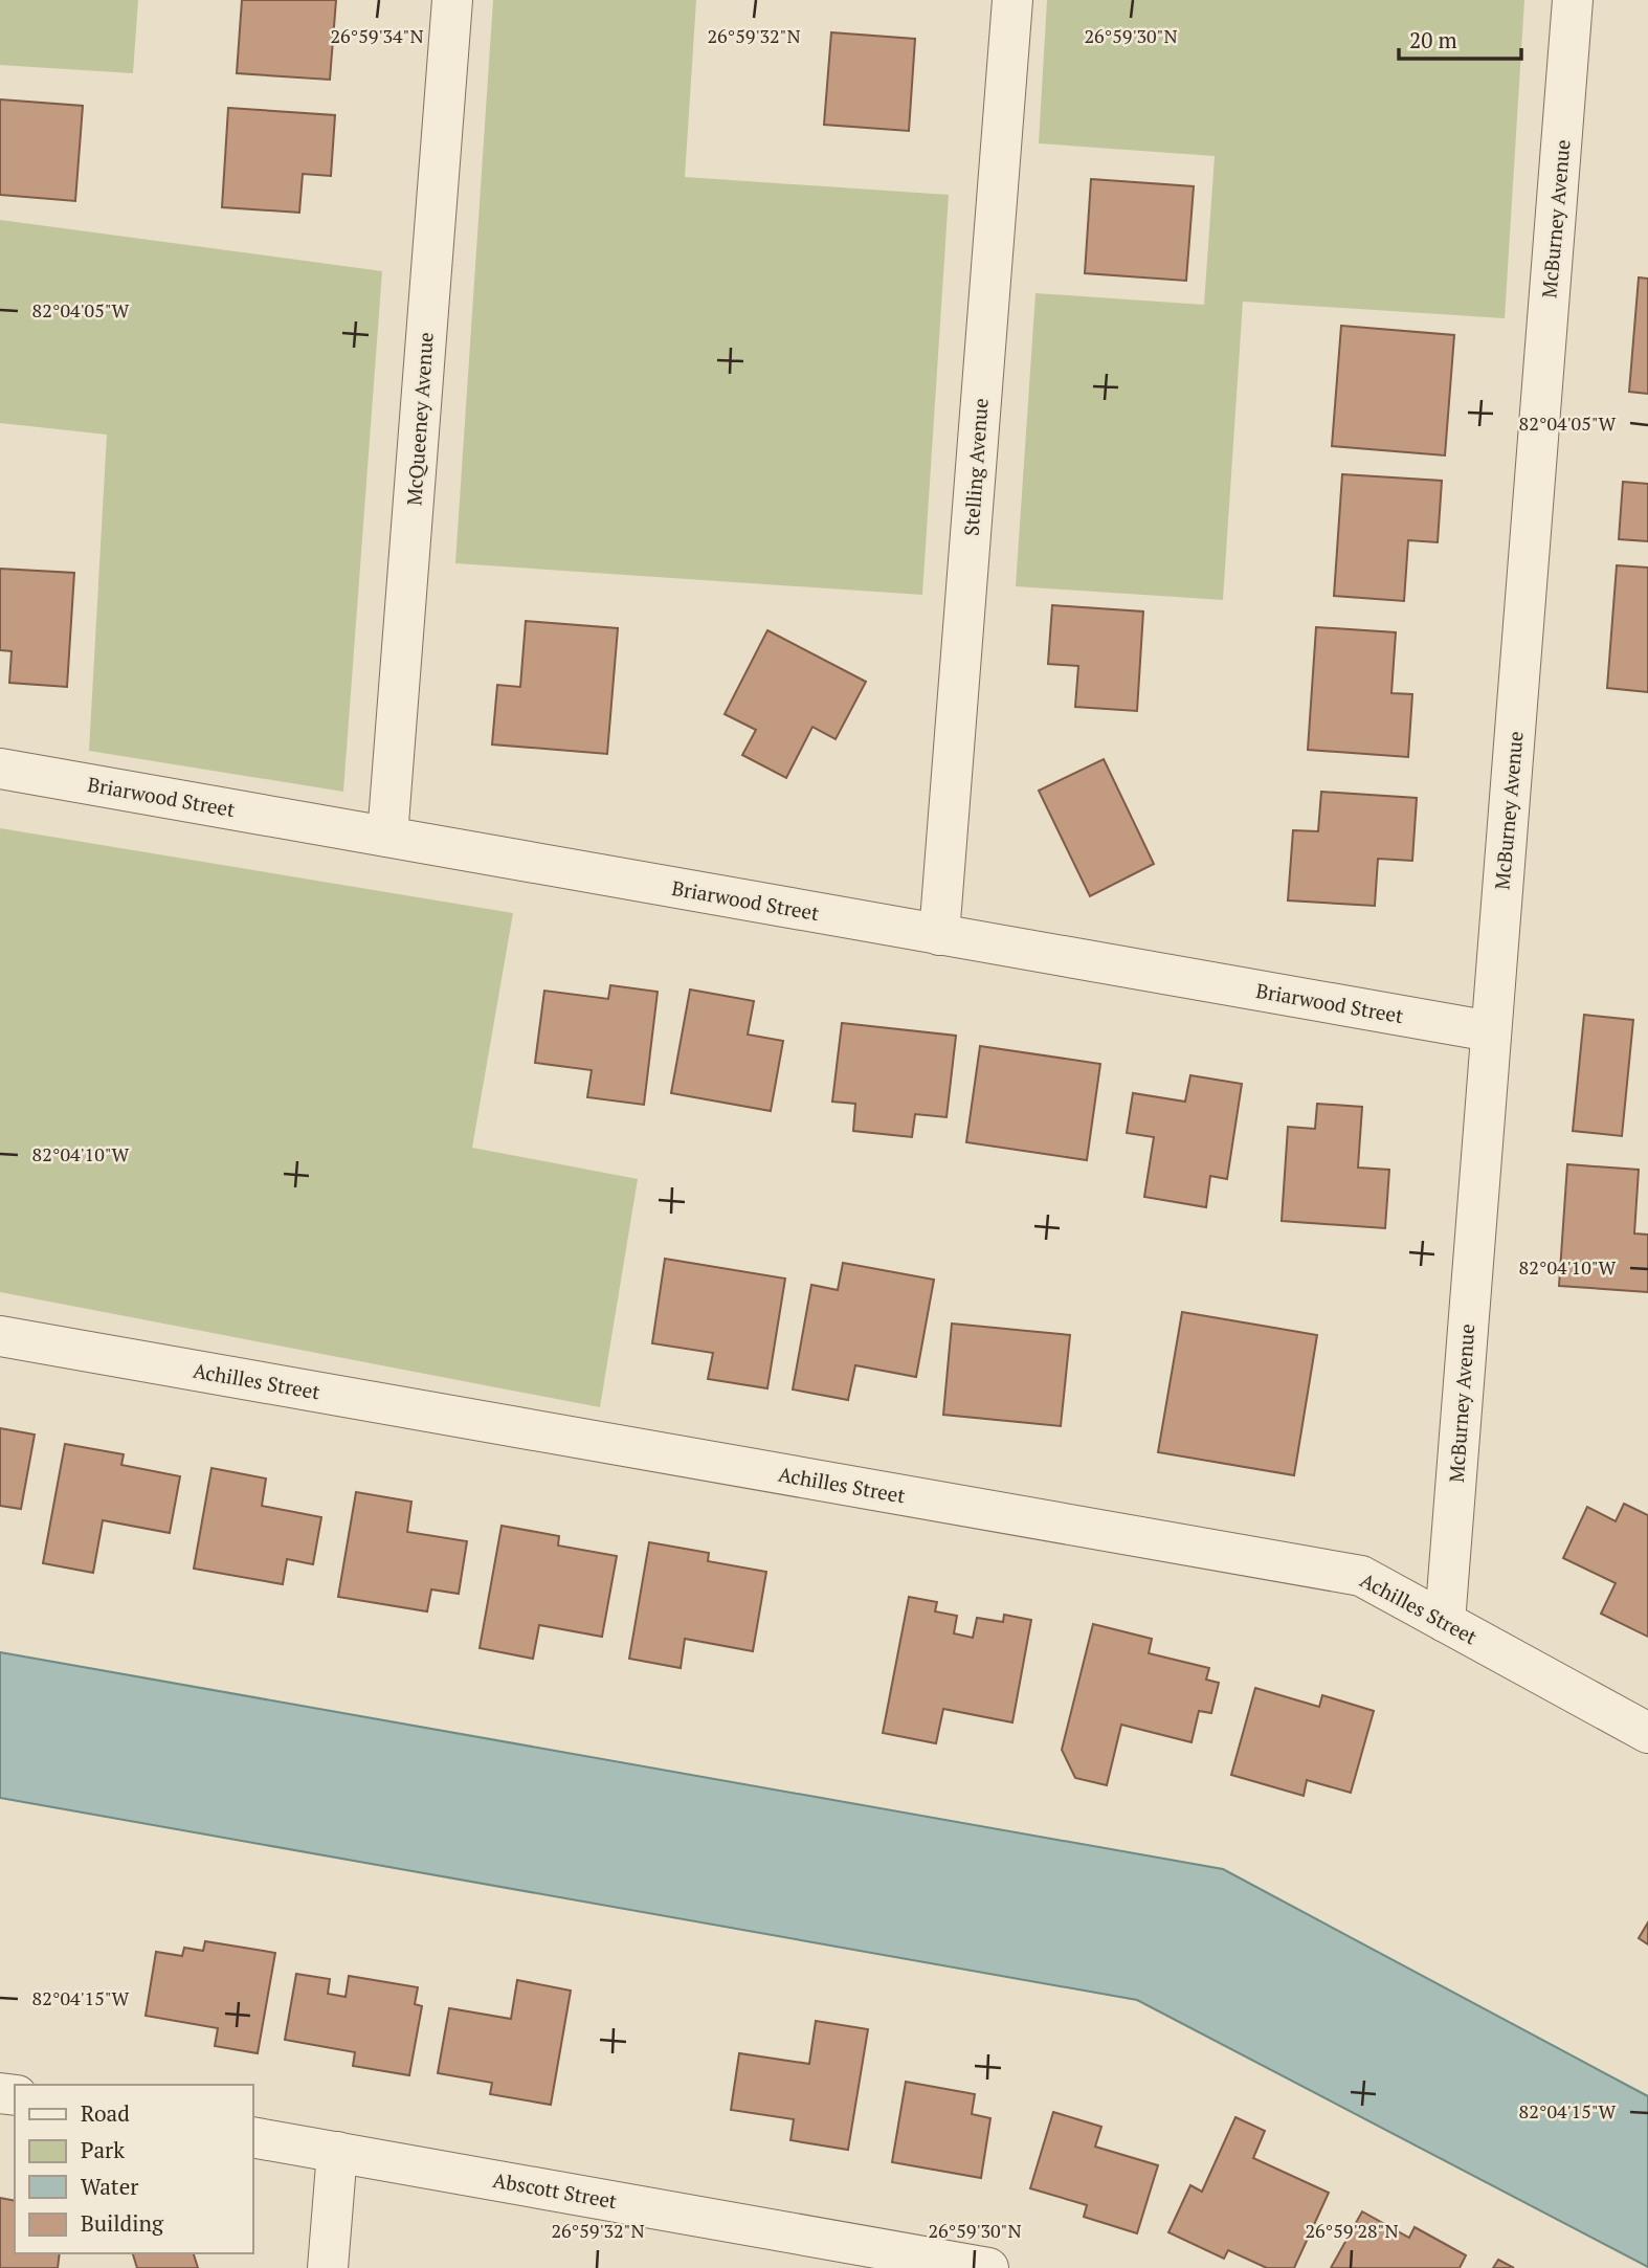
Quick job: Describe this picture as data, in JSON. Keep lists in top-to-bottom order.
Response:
{
  "streets": {
    "street": [
      "McBurney Avenue",
      "McQueeney Avenue",
      "Stelling Avenue",
      "Briarwood Street",
      "Achilles Street",
      "Abscott Street"
    ]
  },
  "crossings": [
    ["McBurney Avenue", "Briarwood Street"],
    ["McBurney Avenue", "Achilles Street"],
    ["McQueeney Avenue", "Briarwood Street"],
    ["Stelling Avenue", "Briarwood Street"]
  ],
  "legend": [
    "Road",
    "Park",
    "Water",
    "Building"
  ],
  "scale_bar": "20 m",
  "coordinates": [
    "26°59'34\"N",
    "26°59'32\"N",
    "26°59'30\"N",
    "82°04'05\"W",
    "82°04'10\"W",
    "82°04'15\"W",
    "26°59'28\"N"
  ]
}
